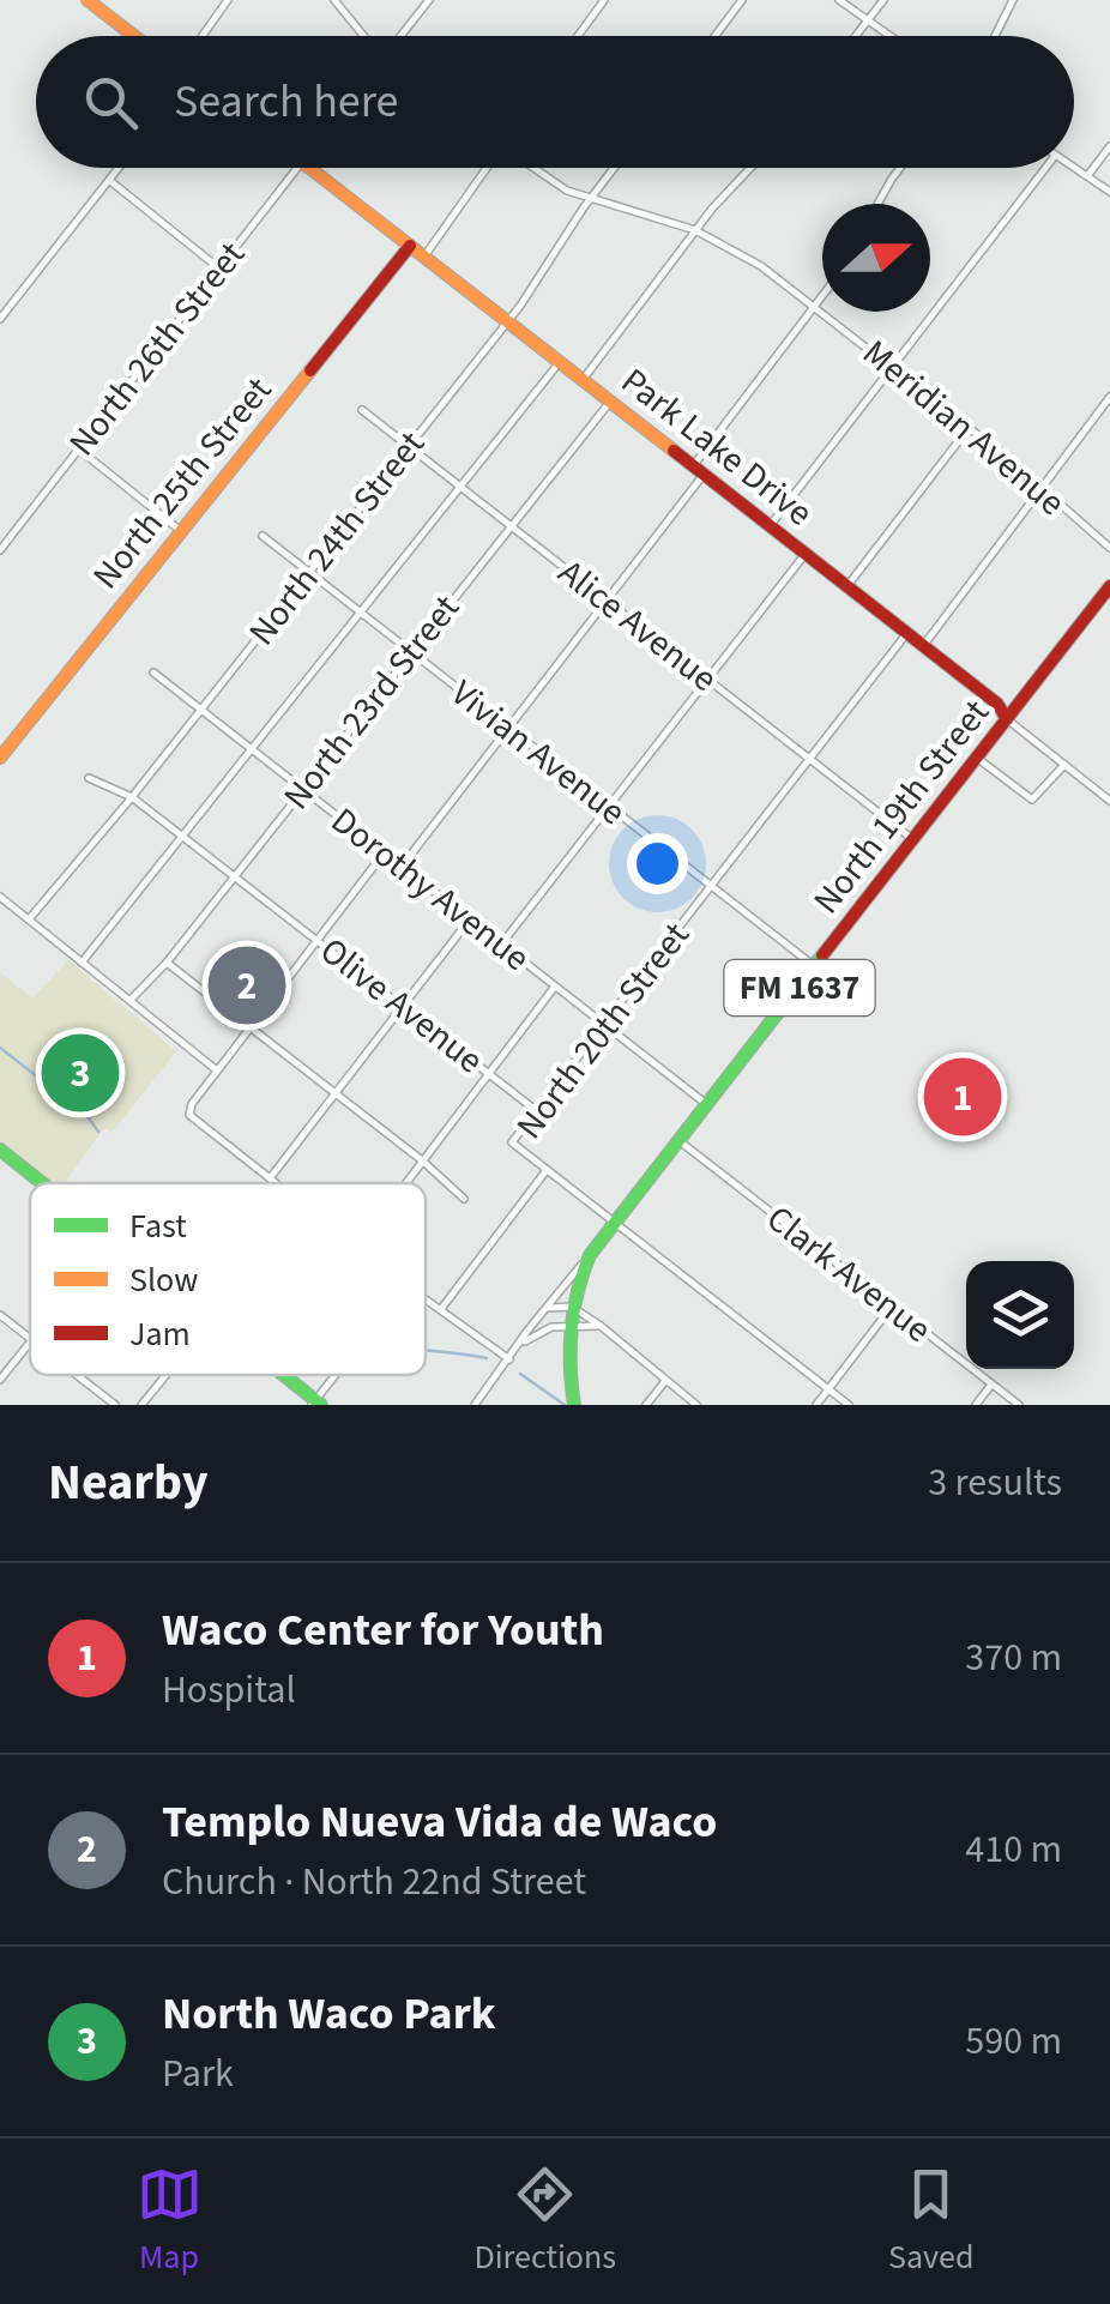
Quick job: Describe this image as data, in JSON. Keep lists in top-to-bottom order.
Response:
{
  "streets": {
    "street": [
      "North 26th Street",
      "Meridian Avenue",
      "Park Lake Drive",
      "North 25th Street",
      "North 24th Street",
      "Alice Avenue",
      "North 23rd Street",
      "Vivian Avenue",
      "North 19th Street",
      "Dorothy Avenue",
      "FM 1637",
      "Olive Avenue",
      "North 20th Street",
      "Clark Avenue"
    ]
  },
  "crossings": [
    ["Meridian Avenue", "North 24th Street"],
    ["Park Lake Drive", "North 25th Street"],
    ["Park Lake Drive", "North 24th Street"],
    ["Park Lake Drive", "North 23rd Street"],
    ["Park Lake Drive", "North 19th Street"],
    ["Park Lake Drive", "North 20th Street"],
    ["North 24th Street", "Alice Avenue"],
    ["North 24th Street", "Vivian Avenue"],
    ["North 24th Street", "Dorothy Avenue"],
    ["North 24th Street", "Olive Avenue"],
    ["Alice Avenue", "North 23rd Street"],
    ["Alice Avenue", "North 19th Street"],
    ["Alice Avenue", "North 20th Street"],
    ["North 23rd Street", "Vivian Avenue"],
    ["North 23rd Street", "Dorothy Avenue"],
    ["North 23rd Street", "Olive Avenue"],
    ["Vivian Avenue", "North 19th Street"],
    ["Vivian Avenue", "North 20th Street"],
    ["North 19th Street", "Dorothy Avenue"],
    ["North 19th Street", "FM 1637"],
    ["North 19th Street", "Clark Avenue"],
    ["Dorothy Avenue", "North 20th Street"],
    ["Olive Avenue", "North 20th Street"]
  ],
  "legend": ["Fast", "Slow", "Jam"],
  "north": "right",
  "page": {
    "search": "Search here",
    "pins": ["2", "3", "1"],
    "heading": ["Nearby", "3 results"],
    "list": [
      {
        "mark": "1",
        "name": "Waco Center for Youth",
        "note": "Hospital",
        "value": "370 m"
      },
      {
        "mark": "2",
        "name": "Templo Nueva Vida de Waco",
        "note": "Church · North 22nd Street",
        "value": "410 m"
      },
      {
        "mark": "3",
        "name": "North Waco Park",
        "note": "Park",
        "value": "590 m"
      }
    ],
    "nav": ["Map", "Directions", "Saved"]
  }
}
